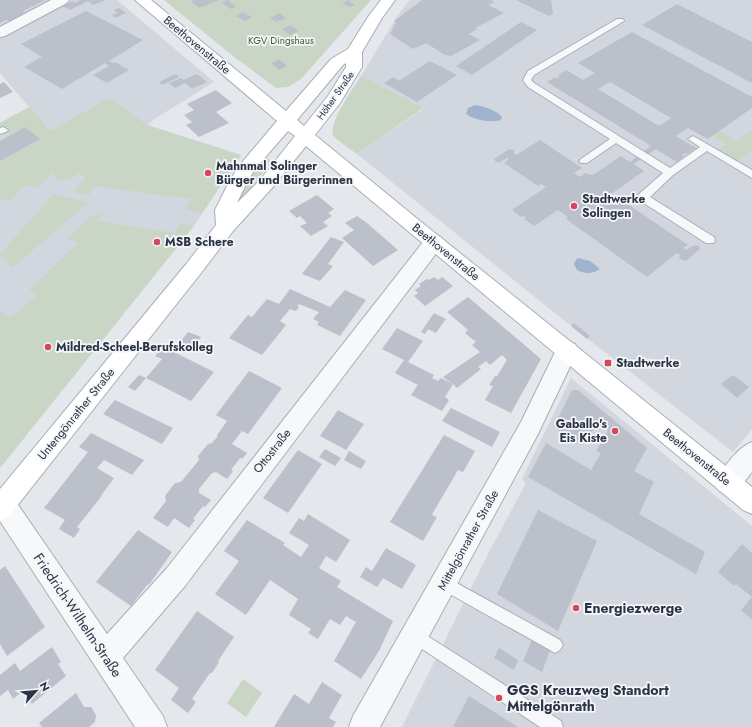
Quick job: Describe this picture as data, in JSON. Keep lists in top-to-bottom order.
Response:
{
  "streets": {
    "street": [
      "Beethovenstraße",
      "Höher Straße",
      "Untengönrather Straße",
      "Ottostraße",
      "Mittelgönrather Straße",
      "Friedrich-Wilhelm-Straße"
    ]
  },
  "crossings": [
    ["Beethovenstraße", "Höher Straße"],
    ["Beethovenstraße", "Untengönrather Straße"],
    ["Beethovenstraße", "Ottostraße"],
    ["Beethovenstraße", "Mittelgönrather Straße"],
    ["Höher Straße", "Untengönrather Straße"],
    ["Untengönrather Straße", "Friedrich-Wilhelm-Straße"],
    ["Ottostraße", "Friedrich-Wilhelm-Straße"]
  ],
  "parks": ["KGV Dingshaus"],
  "places": {
    "other": [
      "Mahnmal Solinger Bürger und Bürgerinnen",
      "Stadtwerke Solingen",
      "MSB Schere",
      "Mildred-Scheel-Berufskolleg",
      "Gaballo's Eis Kiste",
      "Energiezwerge",
      "GGS Kreuzweg Standort Mittelgönrath"
    ],
    "transit": ["Stadtwerke"]
  },
  "north": "top right"
}
